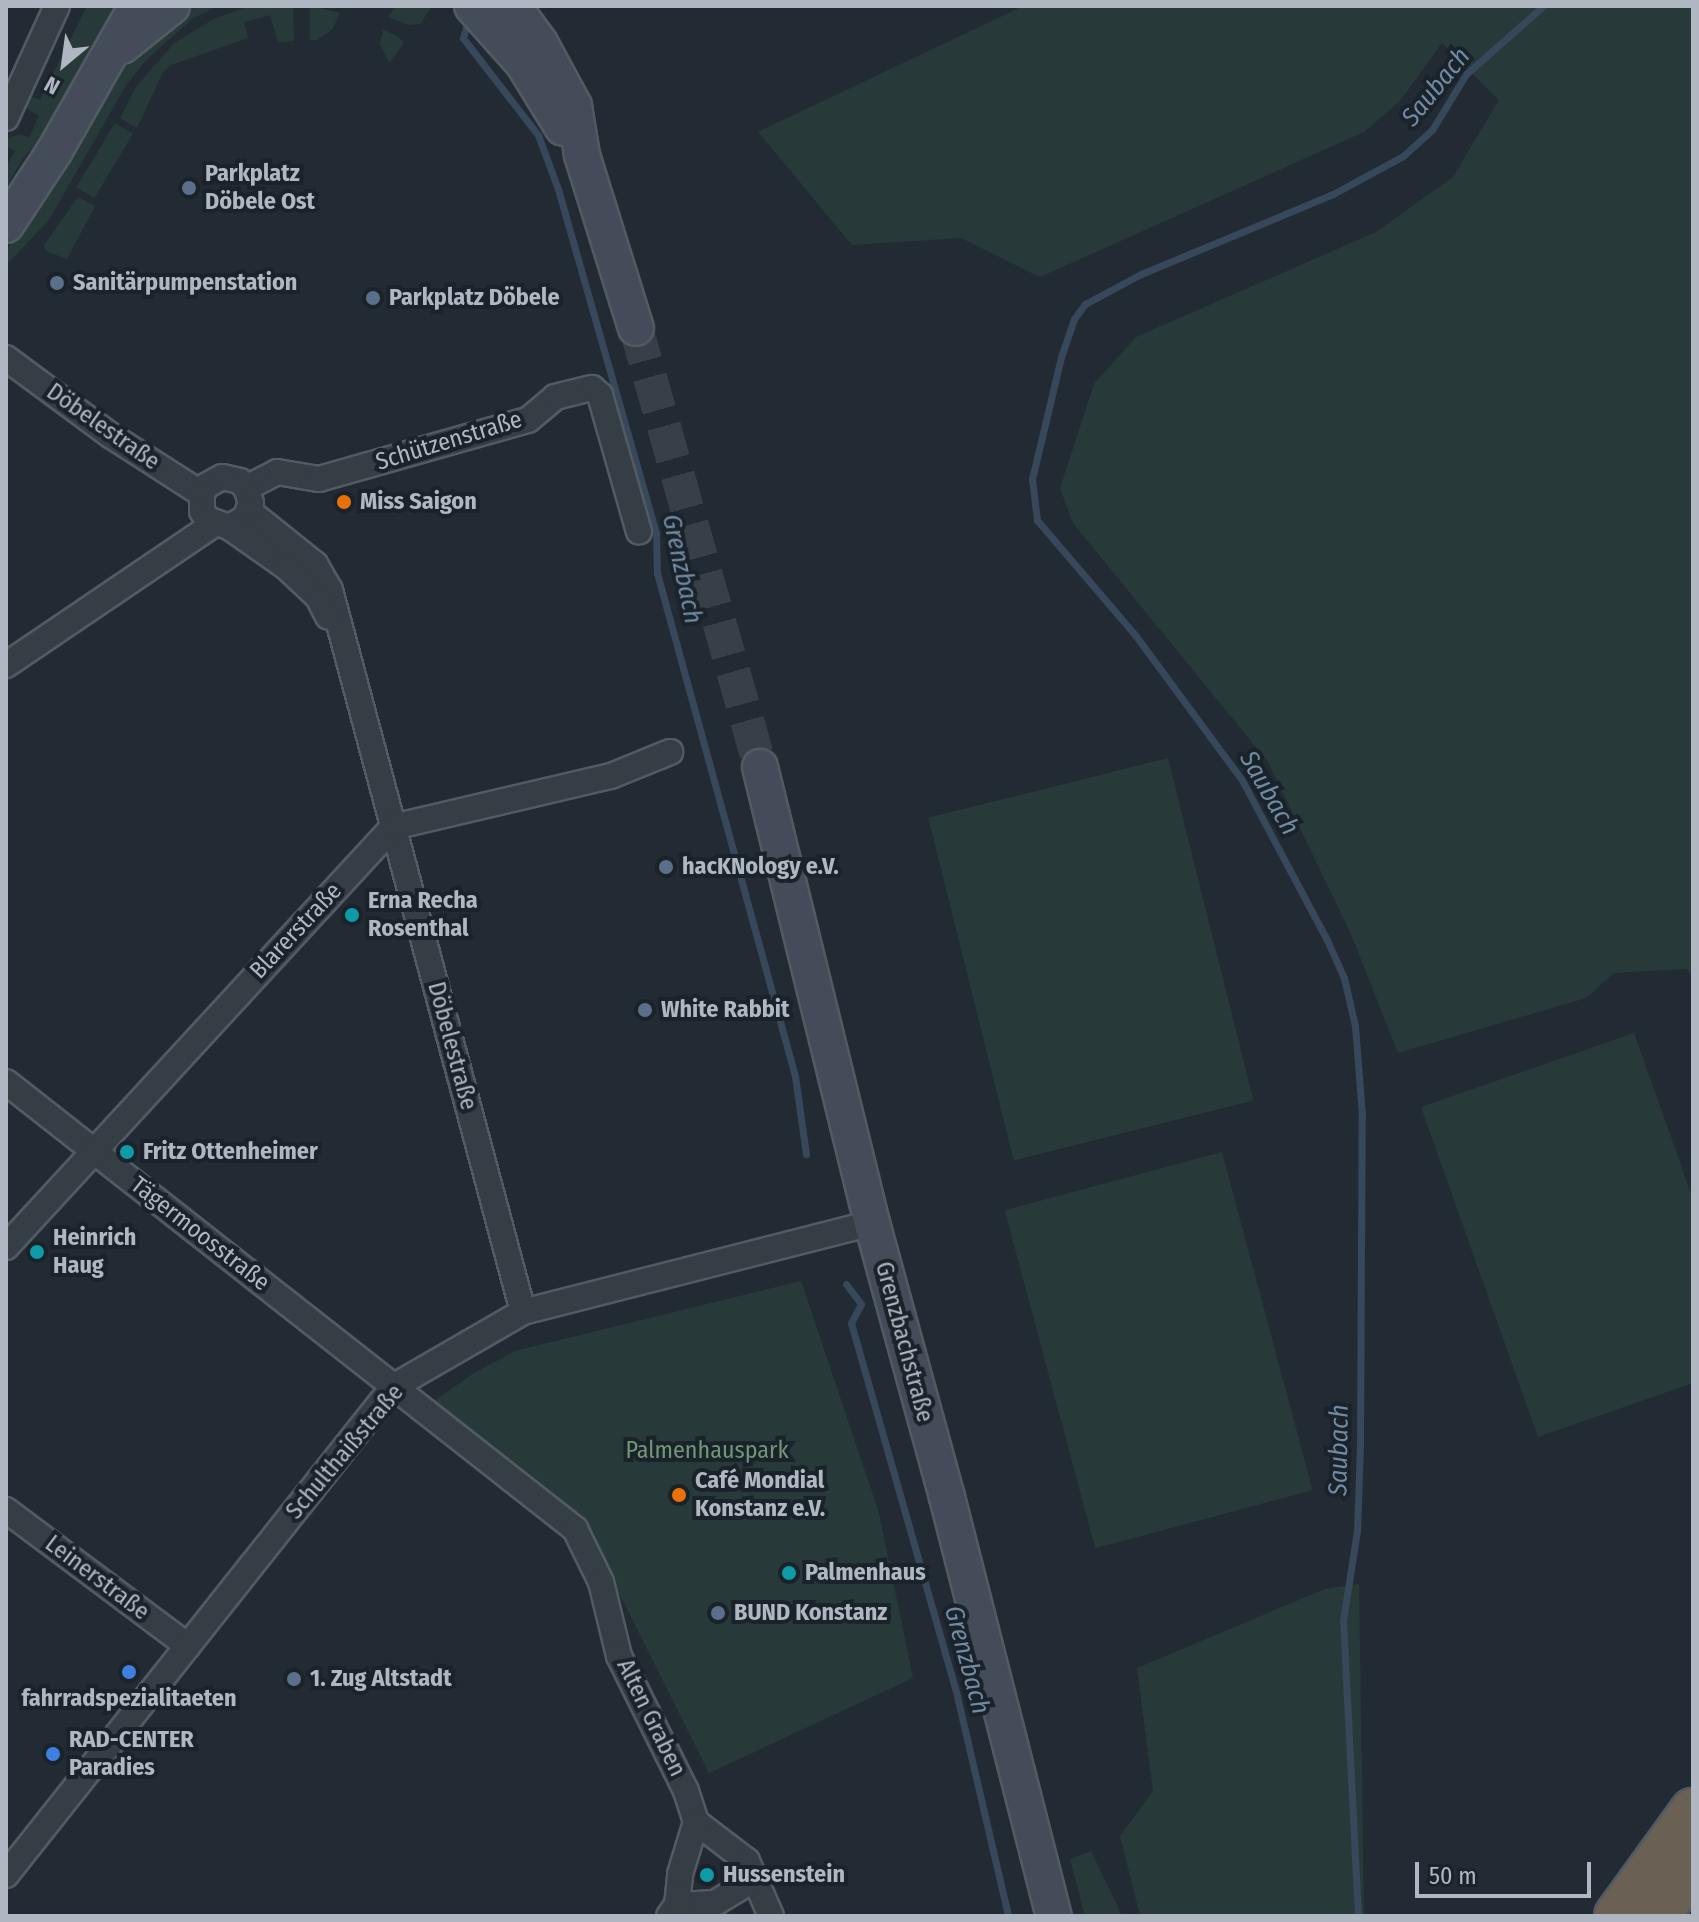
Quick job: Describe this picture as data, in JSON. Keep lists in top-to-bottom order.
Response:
{
  "streets": {
    "street": [
      "Döbelestraße",
      "Schützenstraße",
      "Blarerstraße",
      "Tägermoosstraße",
      "Grenzbachstraße",
      "Schulthaißstraße",
      "Leinerstraße",
      "Alten Graben"
    ]
  },
  "crossings": [
    ["Döbelestraße", "Schützenstraße"],
    ["Döbelestraße", "Blarerstraße"],
    ["Döbelestraße", "Schulthaißstraße"],
    ["Blarerstraße", "Tägermoosstraße"],
    ["Tägermoosstraße", "Schulthaißstraße"],
    ["Tägermoosstraße", "Alten Graben"],
    ["Grenzbachstraße", "Schulthaißstraße"],
    ["Schulthaißstraße", "Leinerstraße"],
    ["Schulthaißstraße", "Alten Graben"]
  ],
  "water": ["Saubach", "Grenzbach"],
  "parks": ["Palmenhauspark"],
  "places": [
    "Parkplatz Döbele Ost",
    "Sanitärpumpenstation",
    "Parkplatz Döbele",
    "Miss Saigon",
    "hacKNology e.V.",
    "Erna Recha Rosenthal",
    "White Rabbit",
    "Fritz Ottenheimer",
    "Heinrich Haug",
    "Café Mondial Konstanz e.V.",
    "Palmenhaus",
    "BUND Konstanz",
    "fahrradspezialitaeten",
    "1. Zug Altstadt",
    "RAD-CENTER Paradies",
    "Hussenstein"
  ],
  "scale_bar": "50 m",
  "north": "bottom left"
}
